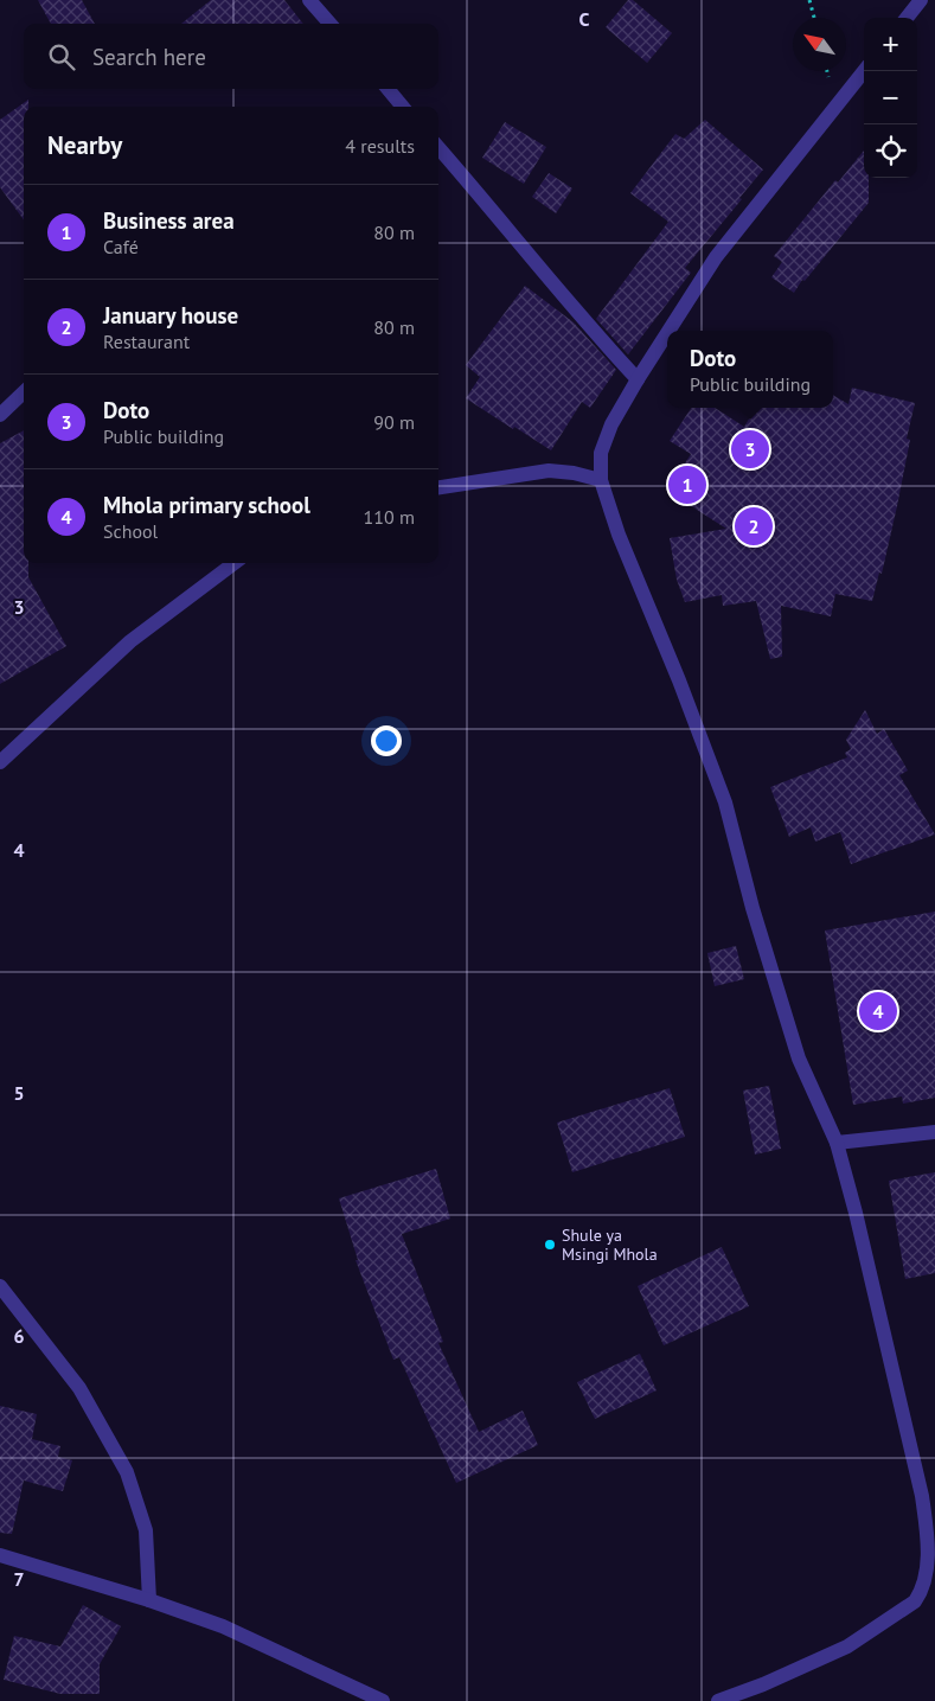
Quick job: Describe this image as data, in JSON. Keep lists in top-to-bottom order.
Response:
{
  "places": ["Shule ya Msingi Mhola"],
  "north": "top left",
  "page": {
    "map_buttons": ["+", "−"],
    "search": "Search here",
    "heading": ["Nearby", "4 results"],
    "list": [
      {
        "mark": "1",
        "name": "Business area",
        "note": "Café",
        "value": "80 m"
      },
      {
        "mark": "2",
        "name": "January house",
        "note": "Restaurant",
        "value": "80 m"
      },
      {
        "mark": "3",
        "name": "Doto",
        "note": "Public building",
        "value": "90 m"
      },
      {
        "mark": "4",
        "name": "Mhola primary school",
        "note": "School",
        "value": "110 m"
      }
    ],
    "popup": ["Doto", "Public building"],
    "pins": [
      "3",
      "1",
      "2",
      "4"
    ]
  },
  "grid": {
    "columns": ["C"],
    "rows": [
      "3",
      "4",
      "5",
      "6",
      "7"
    ]
  }
}
